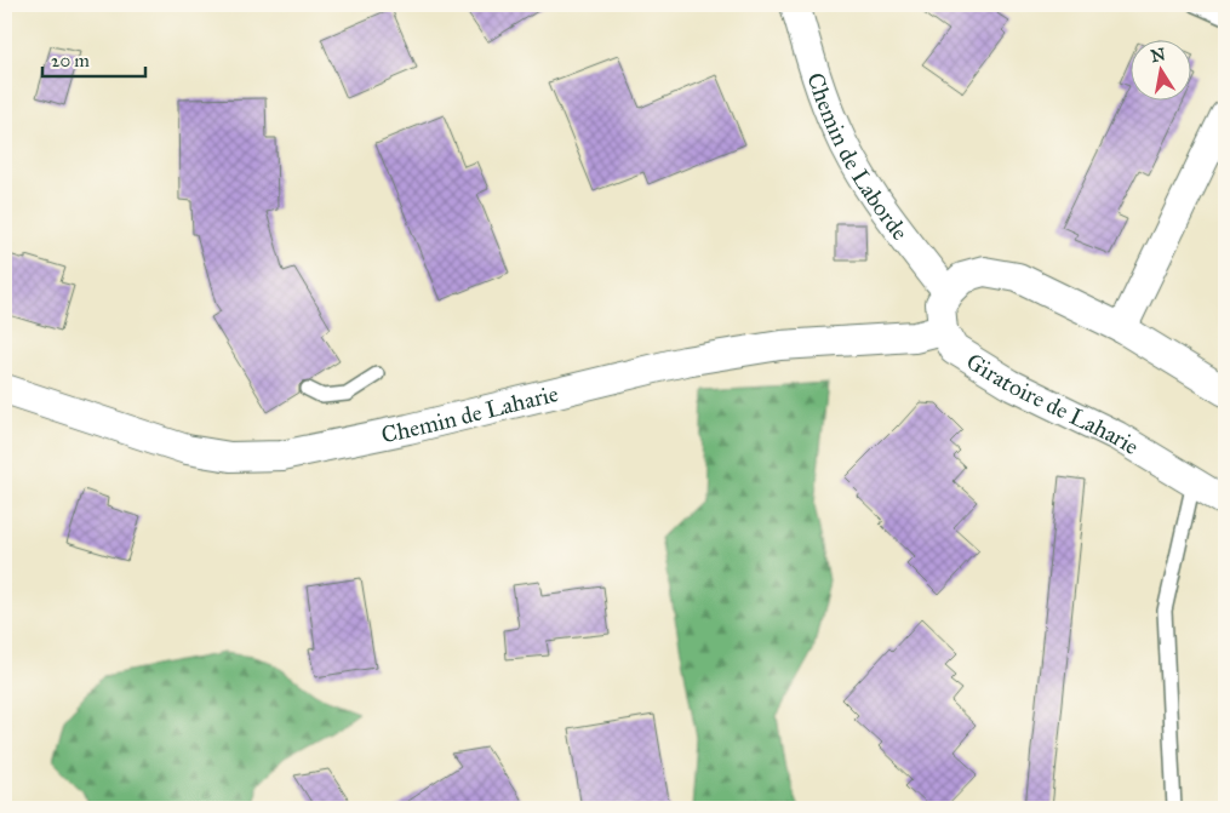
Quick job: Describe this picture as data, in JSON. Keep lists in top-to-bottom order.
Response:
{
  "streets": {
    "street": ["Chemin de Laborde", "Giratoire de Laharie", "Chemin de Laharie"]
  },
  "crossings": [
    ["Giratoire de Laharie", "Chemin de Laharie"]
  ],
  "scale_bar": "20 m",
  "north": "top"
}
